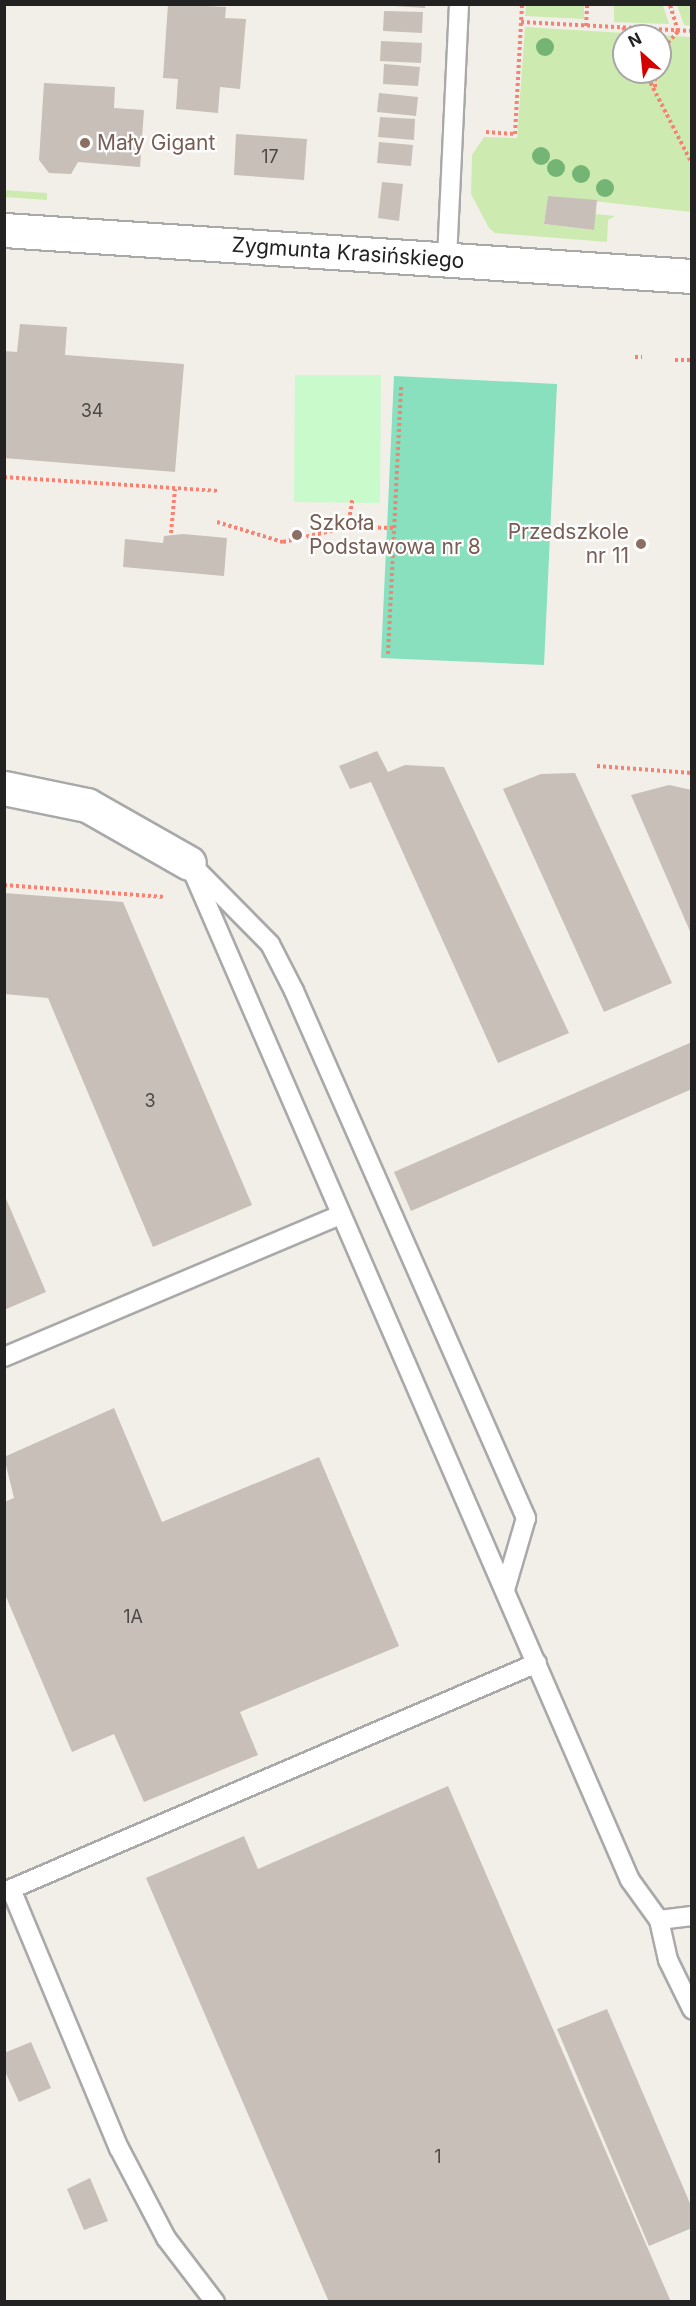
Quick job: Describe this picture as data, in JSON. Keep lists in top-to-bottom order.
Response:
{
  "streets": {
    "street": ["Zygmunta Krasińskiego"]
  },
  "places": ["Mały Gigant", "Szkoła Podstawowa nr 8", "Przedszkole nr 11"],
  "house_numbers": [
    "17",
    "34",
    "3",
    "1A",
    "1"
  ],
  "north": "top left"
}
